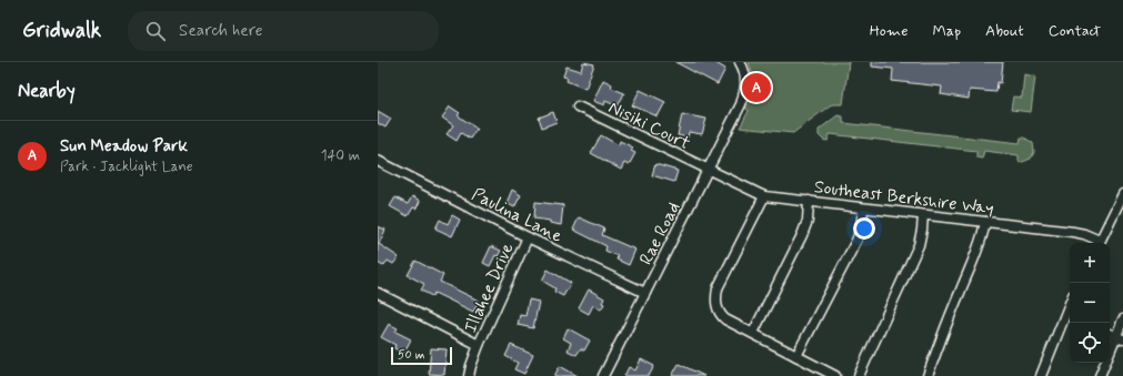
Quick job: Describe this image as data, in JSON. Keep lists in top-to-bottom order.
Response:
{
  "streets": {
    "street": [
      "Nisiki Court",
      "Southeast Berkshire Way",
      "Paulina Lane",
      "Rae Road",
      "Illahee Drive"
    ]
  },
  "crossings": [
    ["Nisiki Court", "Southeast Berkshire Way"],
    ["Nisiki Court", "Rae Road"],
    ["Southeast Berkshire Way", "Rae Road"],
    ["Paulina Lane", "Rae Road"],
    ["Paulina Lane", "Illahee Drive"]
  ],
  "scale_bar": "50 m",
  "page": {
    "header": "Gridwalk",
    "search": "Search here",
    "nav": [
      "Home",
      "Map",
      "About",
      "Contact"
    ],
    "heading": "Nearby",
    "pins": "A",
    "list": [
      {
        "mark": "A",
        "name": "Sun Meadow Park",
        "note": "Park · Jacklight Lane",
        "value": "140 m"
      }
    ],
    "map_buttons": ["+", "−"],
    "scale": "50 m"
  }
}
